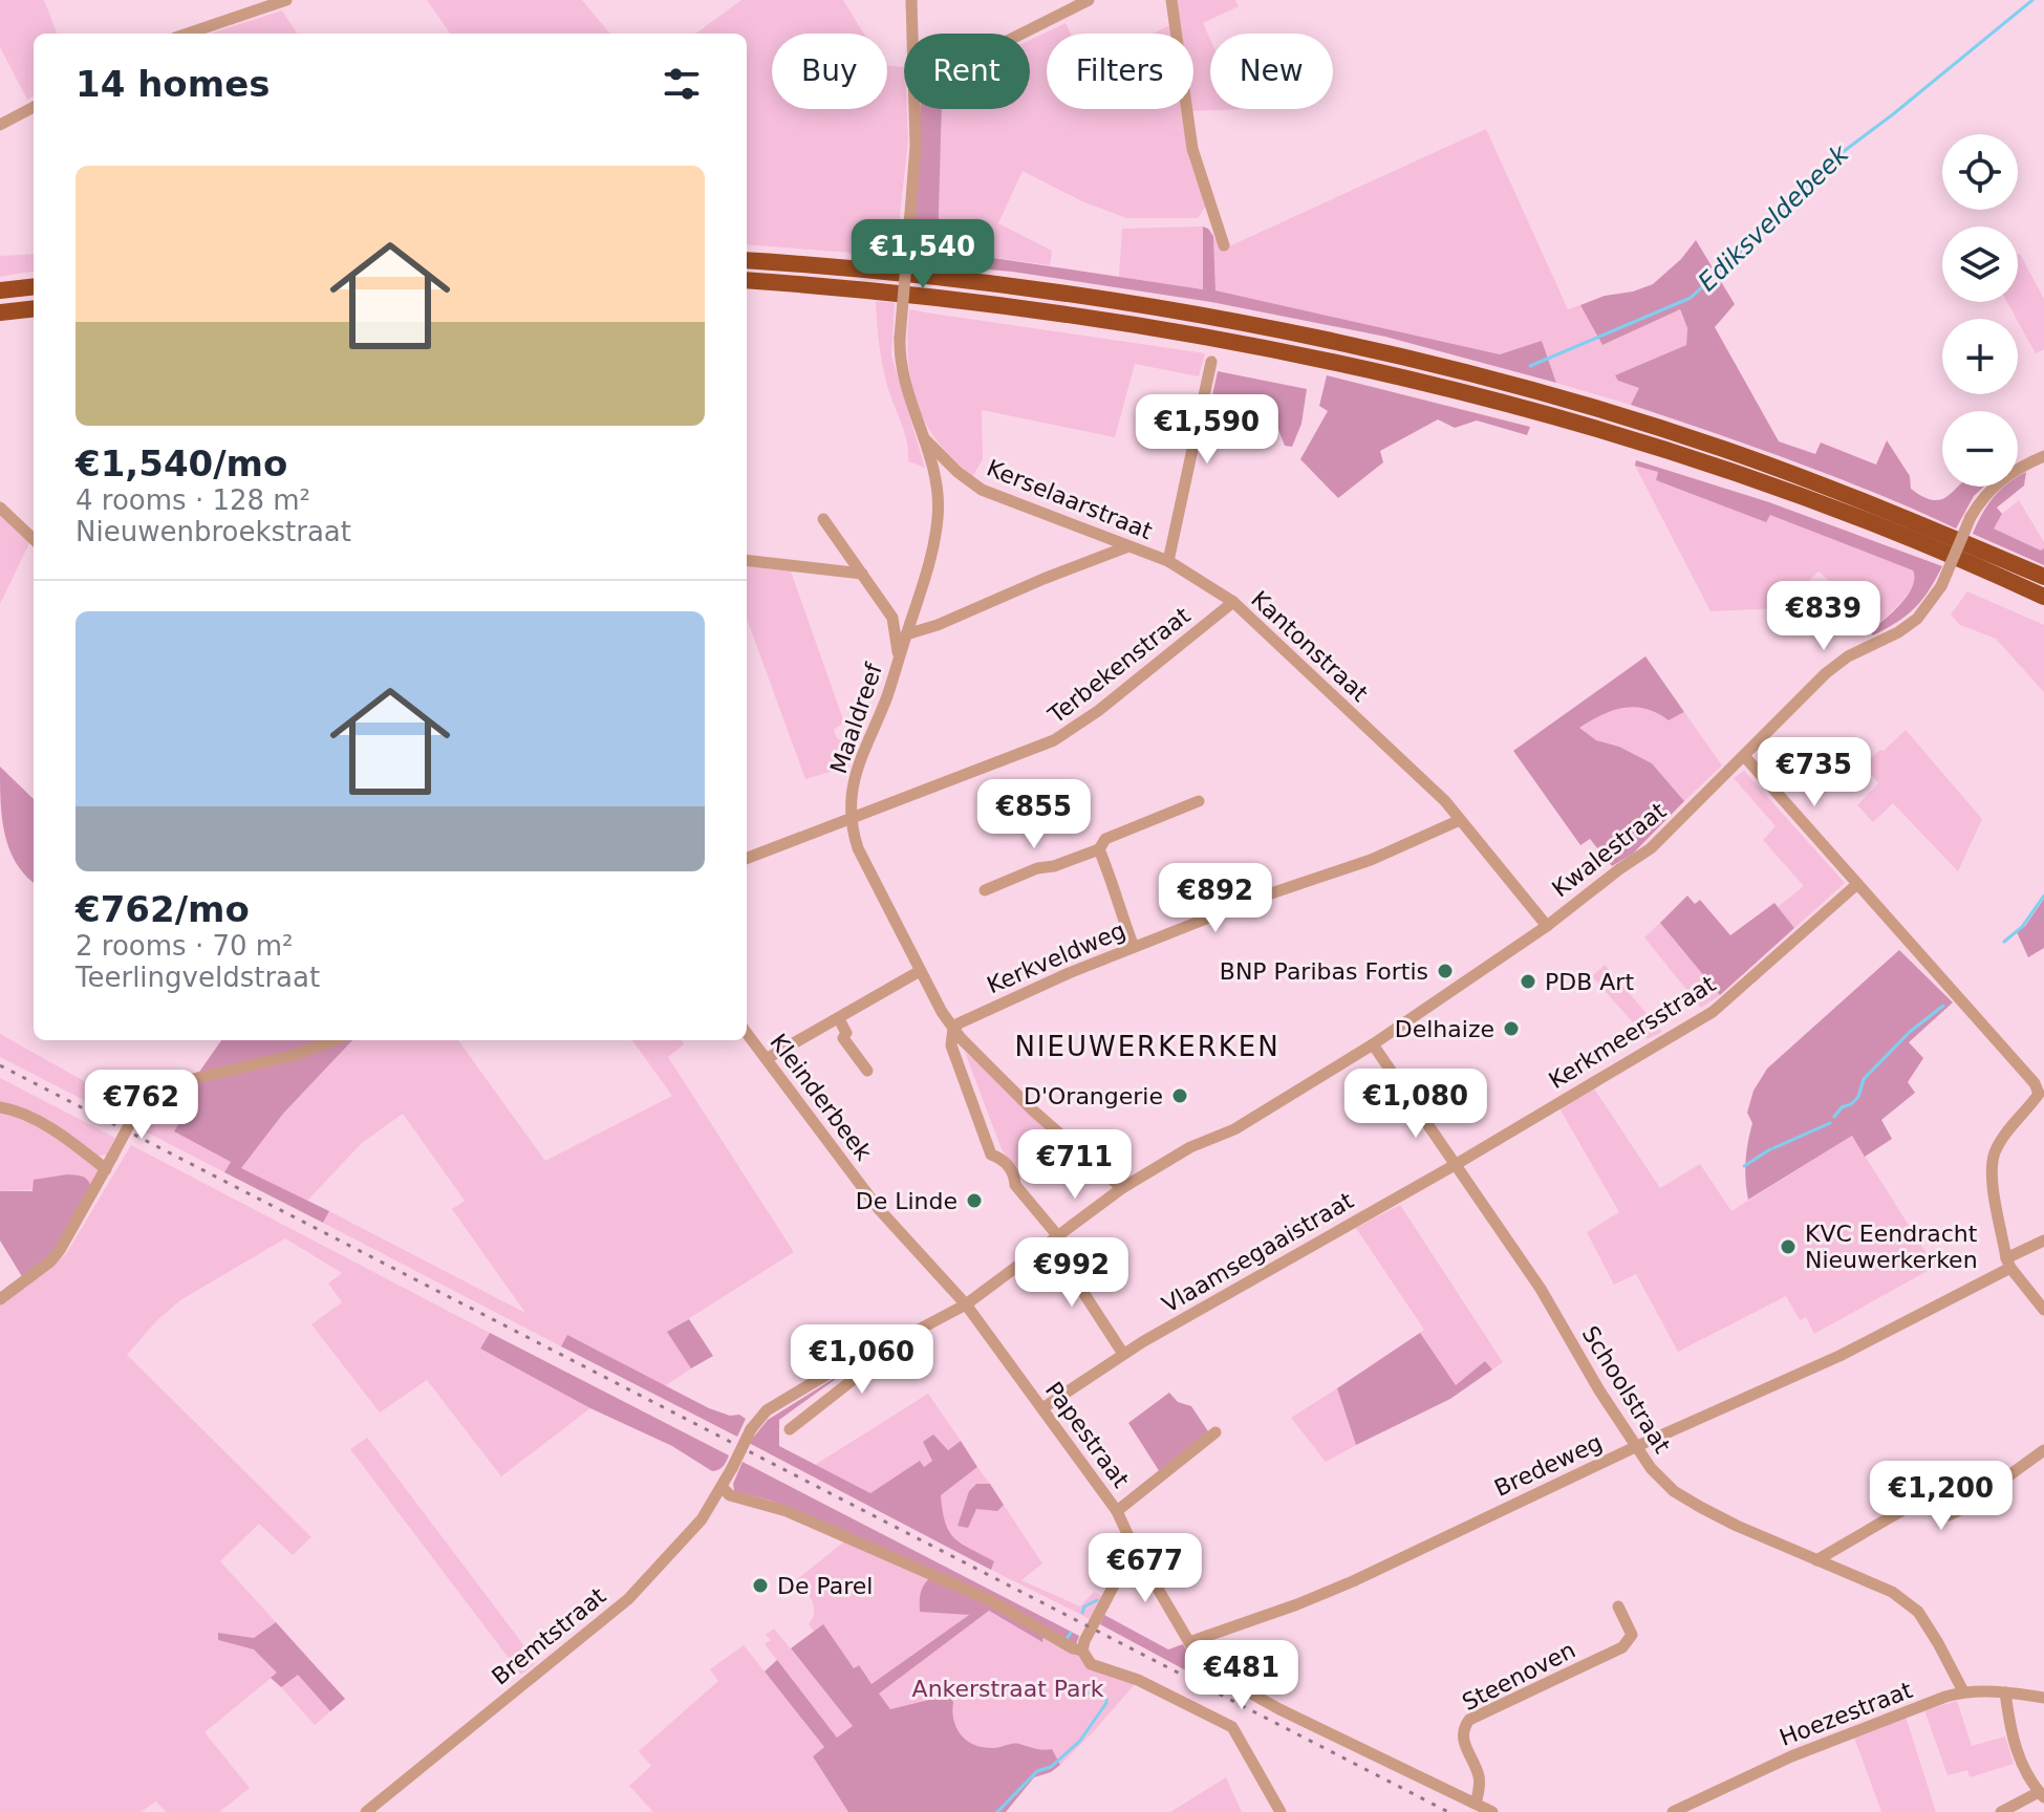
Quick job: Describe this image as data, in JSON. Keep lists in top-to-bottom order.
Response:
{
  "streets": {
    "street": [
      "Kerselaarstraat",
      "Kantonstraat",
      "Terbekenstraat",
      "Maaldreef",
      "Kwalestraat",
      "Kerkveldweg",
      "Kerkmeersstraat",
      "Kleinderbeek",
      "Vlaamsegaaistraat",
      "Schoolstraat",
      "Papestraat",
      "Bredeweg",
      "Bremtstraat",
      "Steenoven",
      "Hoezestraat"
    ]
  },
  "crossings": [
    ["Kerselaarstraat", "Kantonstraat"],
    ["Kantonstraat", "Terbekenstraat"],
    ["Kantonstraat", "Kwalestraat"],
    ["Kantonstraat", "Kerkveldweg"],
    ["Terbekenstraat", "Maaldreef"],
    ["Maaldreef", "Kwalestraat"],
    ["Maaldreef", "Kerkveldweg"],
    ["Maaldreef", "Vlaamsegaaistraat"],
    ["Kwalestraat", "Kleinderbeek"],
    ["Kwalestraat", "Schoolstraat"],
    ["Kwalestraat", "Papestraat"],
    ["Kwalestraat", "Bremtstraat"],
    ["Kerkmeersstraat", "Vlaamsegaaistraat"],
    ["Kerkmeersstraat", "Schoolstraat"],
    ["Kleinderbeek", "Papestraat"],
    ["Vlaamsegaaistraat", "Schoolstraat"],
    ["Vlaamsegaaistraat", "Papestraat"],
    ["Schoolstraat", "Bredeweg"],
    ["Schoolstraat", "Hoezestraat"],
    ["Papestraat", "Bredeweg"],
    ["Papestraat", "Steenoven"]
  ],
  "districts": ["NIEUWERKERKEN"],
  "water": ["Ediksveldebeek"],
  "parks": ["Ankerstraat Park"],
  "places": [
    "BNP Paribas Fortis",
    "PDB Art",
    "Delhaize",
    "D'Orangerie",
    "De Linde",
    "KVC Eendracht Nieuwerkerken",
    "De Parel"
  ],
  "page": {
    "chip": [
      "Buy",
      "Rent",
      "Filters",
      "New"
    ],
    "heading": "14 homes",
    "map_buttons": ["+", "−"],
    "list": [
      {
        "name": "€1,540/mo",
        "note": "4 rooms · 128 m² · Nieuwenbroekstraat"
      },
      {
        "name": "€762/mo",
        "note": "2 rooms · 70 m² · Teerlingveldstraat"
      }
    ],
    "price": [
      "€1,540",
      "€1,590",
      "€839",
      "€735",
      "€855",
      "€892",
      "€1,080",
      "€762",
      "€711",
      "€992",
      "€1,060",
      "€1,200",
      "€677",
      "€481"
    ]
  }
}
